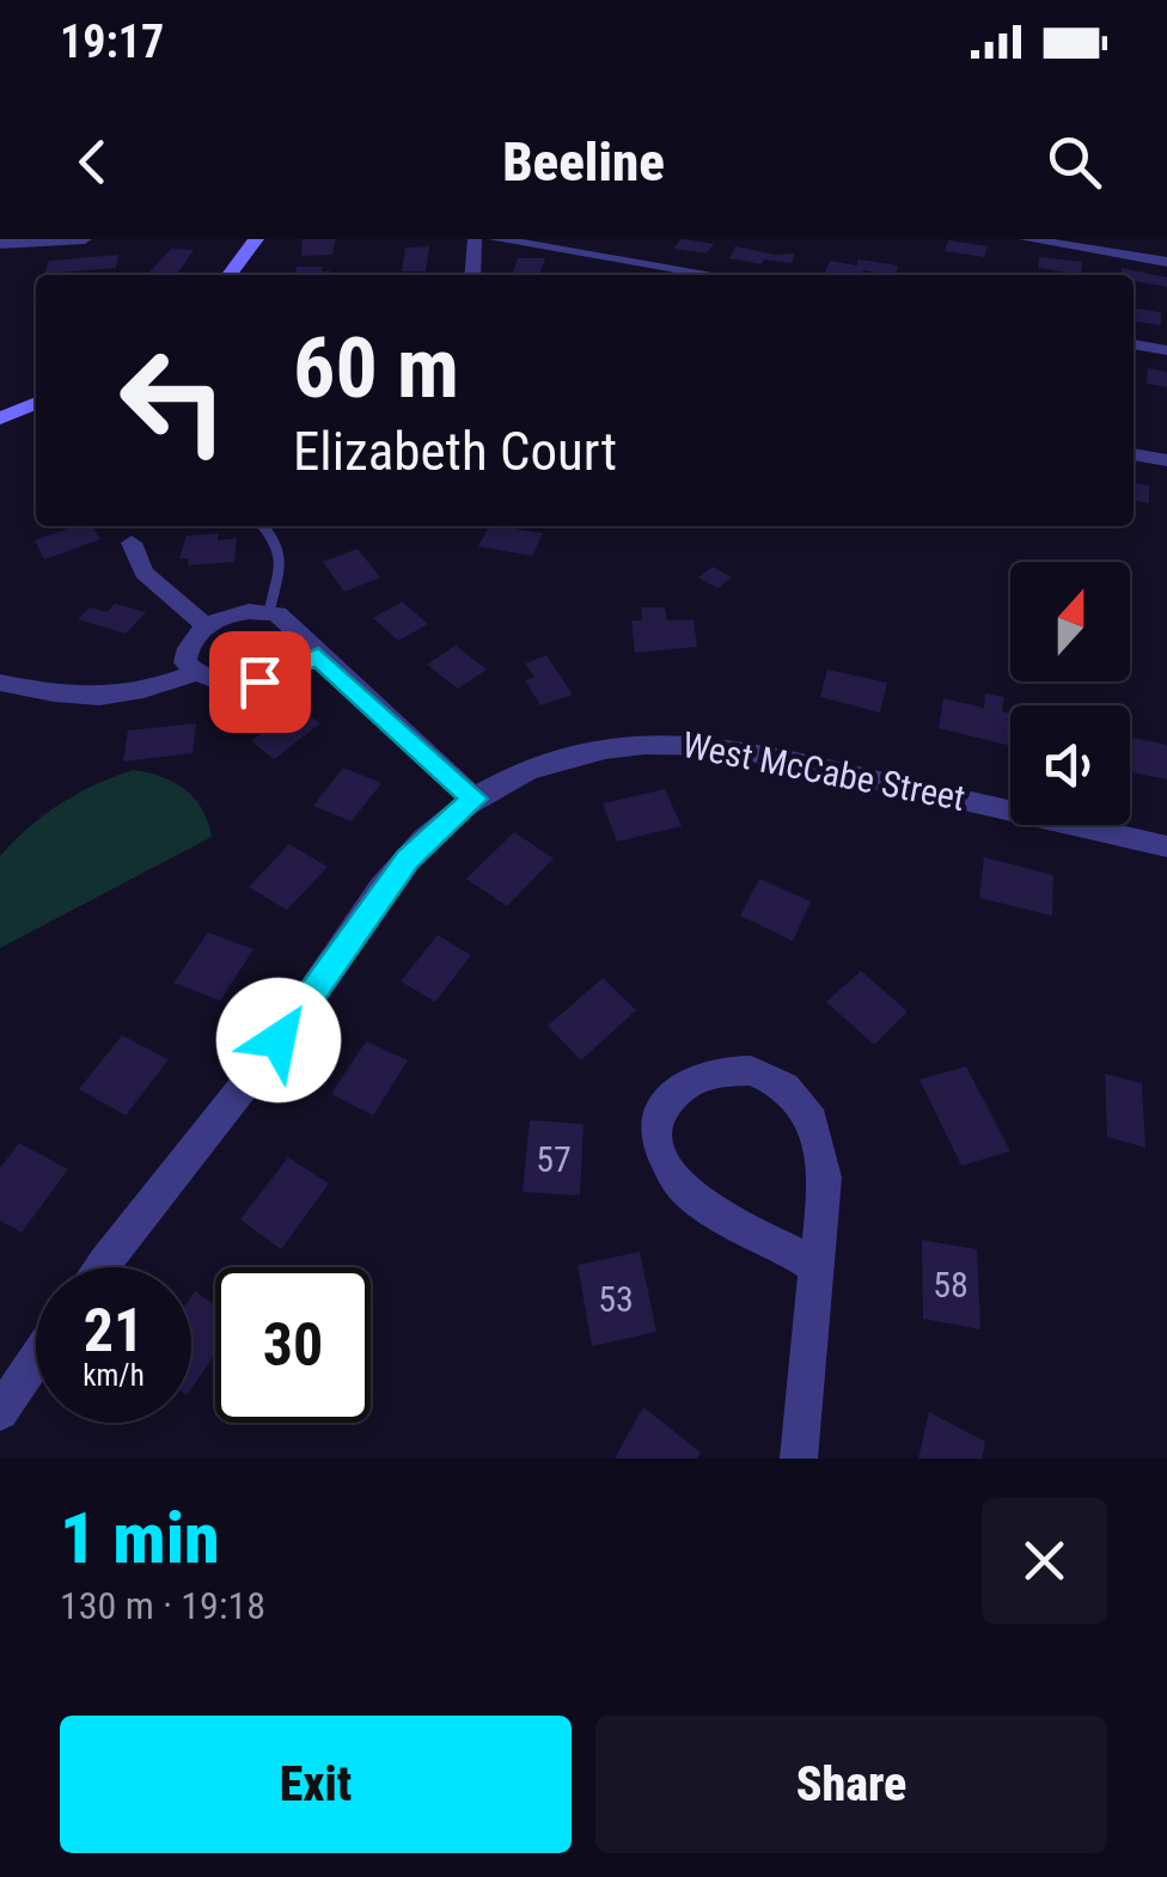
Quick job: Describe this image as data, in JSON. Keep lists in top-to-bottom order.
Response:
{
  "streets": {
    "street": ["West McCabe Street"]
  },
  "house_numbers": ["57", "58", "53"],
  "north": "top",
  "page": {
    "status": "19:17",
    "header": "Beeline",
    "turn": ["60 m", "Elizabeth Court"],
    "speed": "21 km/h",
    "limit": "30",
    "heading": ["1 min", "130 m · 19:18"],
    "buttons": ["Exit", "Share"]
  }
}
